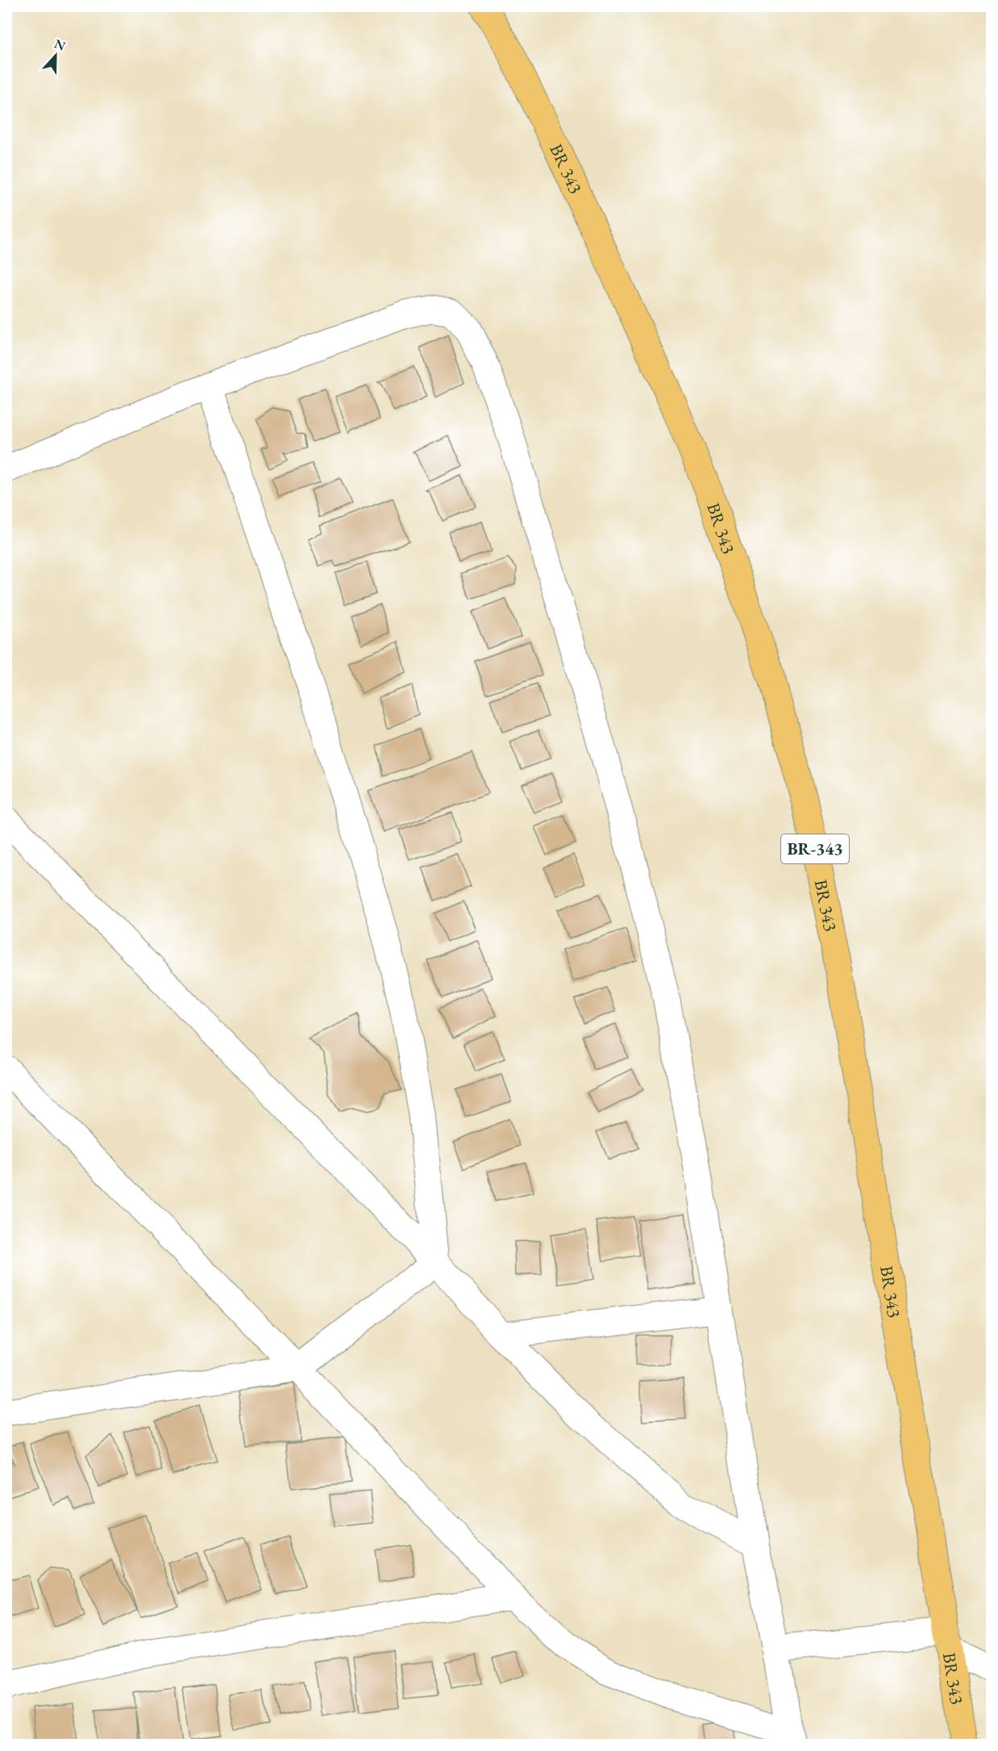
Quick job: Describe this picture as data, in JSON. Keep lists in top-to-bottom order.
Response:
{
  "streets": {
    "main road": ["BR 343", "BR-343"]
  },
  "north": "top"
}
